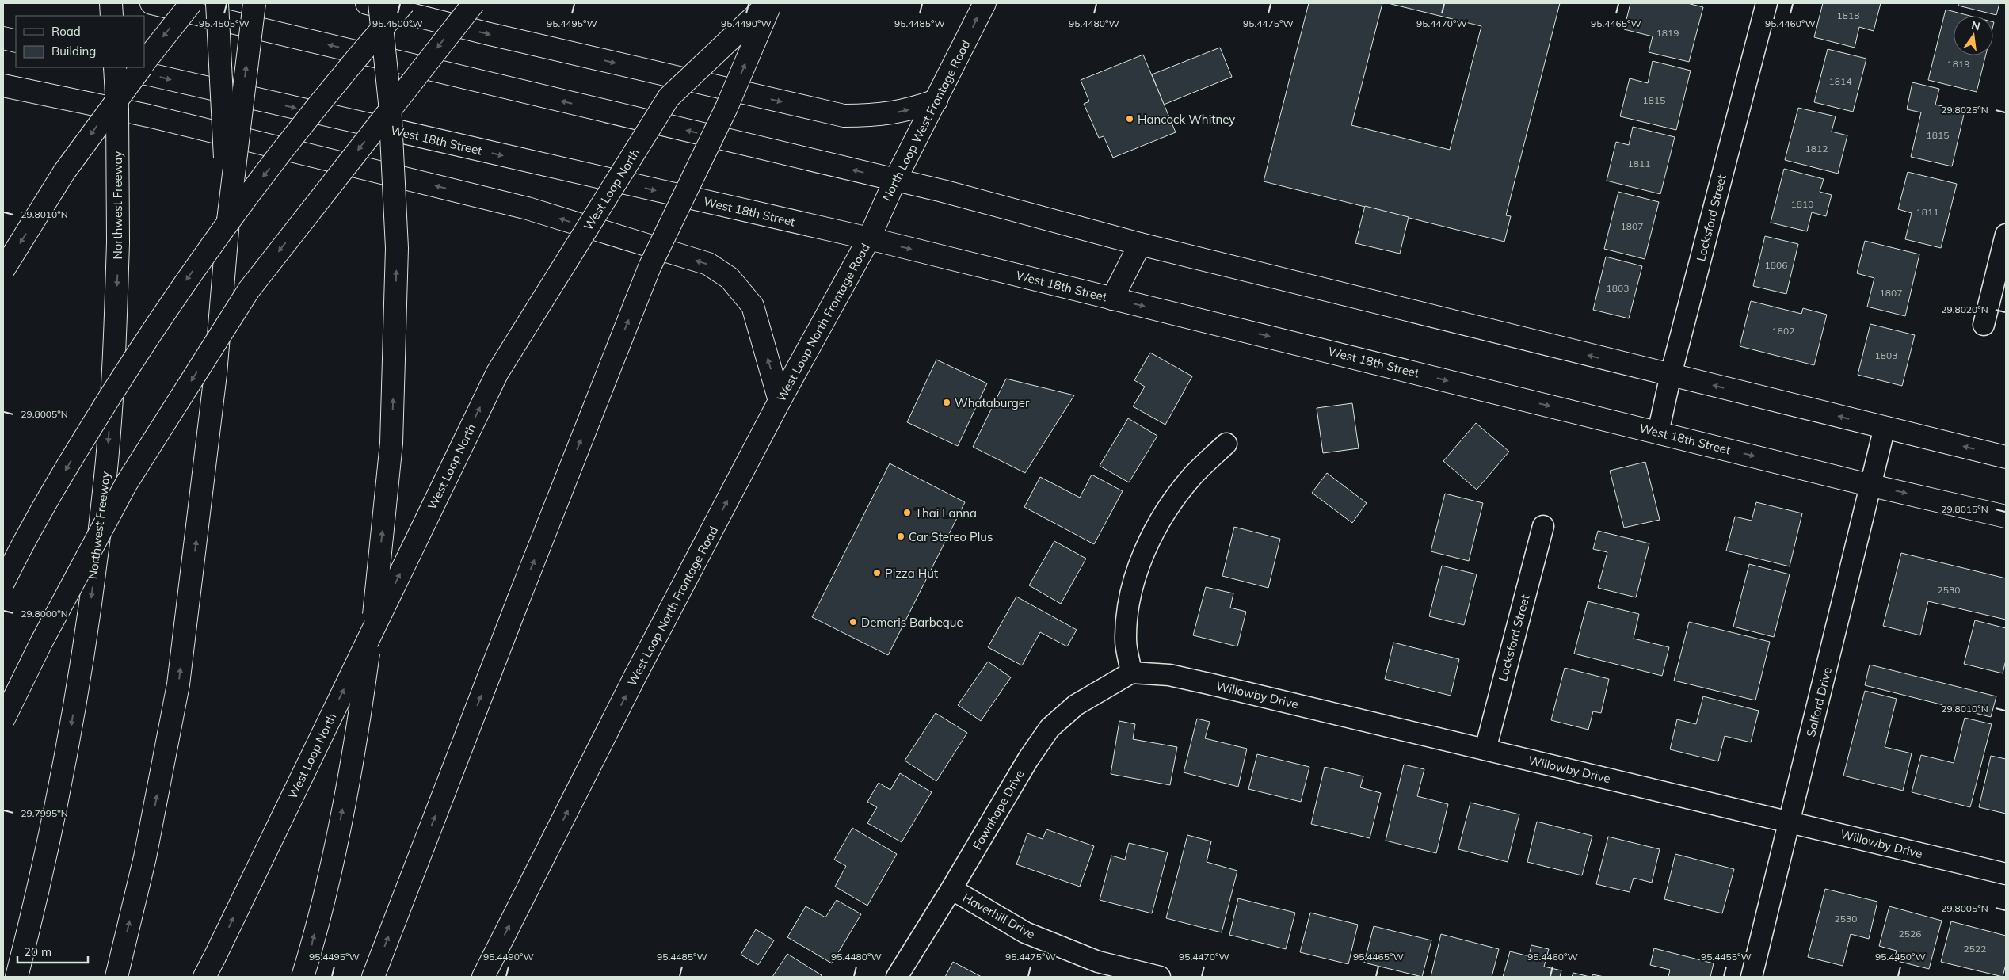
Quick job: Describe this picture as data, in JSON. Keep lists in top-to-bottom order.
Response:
{
  "streets": {
    "main road": [
      "North Loop West Frontage Road",
      "West 18th Street",
      "West Loop North",
      "Northwest Freeway",
      "West Loop North Frontage Road"
    ],
    "street": [
      "Locksford Street",
      "Willowby Drive",
      "Salford Drive",
      "Fawnhope Drive",
      "Haverhill Drive"
    ]
  },
  "crossings": [
    ["North Loop West Frontage Road", "West 18th Street"],
    ["North Loop West Frontage Road", "West Loop North Frontage Road"],
    ["West 18th Street", "Locksford Street"],
    ["West 18th Street", "West Loop North Frontage Road"],
    ["West 18th Street", "Salford Drive"],
    ["Locksford Street", "Willowby Drive"],
    ["Willowby Drive", "Salford Drive"],
    ["Willowby Drive", "Fawnhope Drive"],
    ["Fawnhope Drive", "Haverhill Drive"]
  ],
  "one_way": ["North Loop West Frontage Road"],
  "places": [
    "Hancock Whitney",
    "Whataburger",
    "Thai Lanna",
    "Car Stereo Plus",
    "Pizza Hut",
    "Demeris Barbeque"
  ],
  "house_numbers": [
    "1818",
    "1819",
    "1819",
    "1814",
    "1815",
    "1815",
    "1812",
    "1811",
    "1810",
    "1811",
    "1807",
    "1806",
    "1803",
    "1807",
    "1802",
    "1803",
    "2530",
    "2530",
    "2526",
    "2522"
  ],
  "legend": ["Road", "Building"],
  "scale_bar": "20 m",
  "north": "top",
  "coordinates": [
    "95.4505°W",
    "95.4500°W",
    "95.4495°W",
    "95.4490°W",
    "95.4485°W",
    "95.4480°W",
    "95.4475°W",
    "95.4470°W",
    "95.4465°W",
    "95.4460°W",
    "29.8025°N",
    "29.8010°N",
    "29.8020°N",
    "29.8005°N",
    "29.8015°N",
    "29.8000°N",
    "29.7995°N",
    "95.4455°W",
    "95.4450°W"
  ]
}
